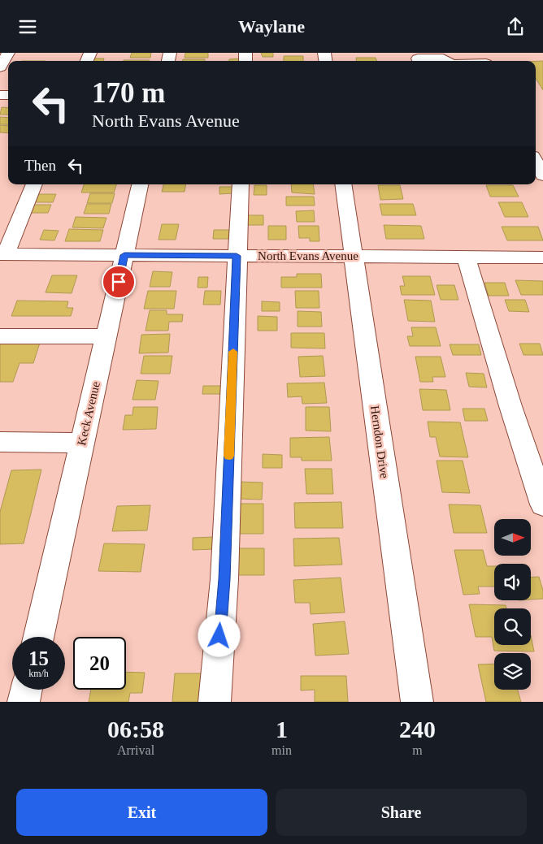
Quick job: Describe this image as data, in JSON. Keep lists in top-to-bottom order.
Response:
{
  "streets": {
    "street": ["North Evans Avenue", "Keck Avenue", "Herndon Drive"]
  },
  "crossings": [
    ["North Evans Avenue", "Keck Avenue"],
    ["North Evans Avenue", "Herndon Drive"]
  ],
  "north": "right",
  "page": {
    "header": "Waylane",
    "turn": ["170 m", "North Evans Avenue"],
    "then": "Then",
    "speed": "15 km/h",
    "limit": "20",
    "eta": [
      "06:58",
      "Arrival",
      "1",
      "min",
      "240",
      "m"
    ],
    "buttons": ["Exit", "Share"]
  }
}
